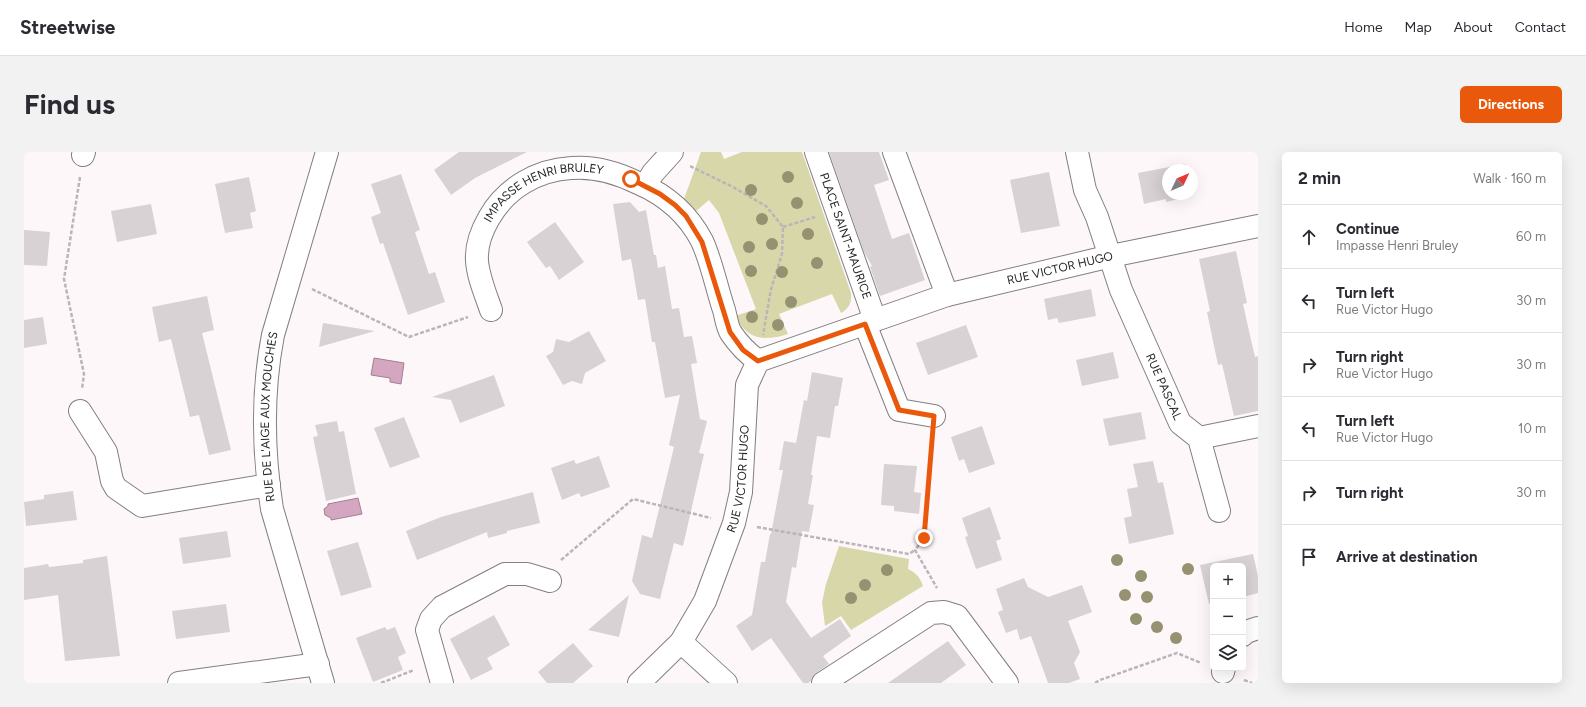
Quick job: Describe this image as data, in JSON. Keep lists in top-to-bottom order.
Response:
{
  "streets": {
    "street": [
      "IMPASSE HENRI BRULEY",
      "PLACE SAINT-MAURICE",
      "RUE VICTOR HUGO",
      "RUE PASCAL",
      "RUE DE L'AIGE AUX MOUCHES"
    ]
  },
  "crossings": [
    ["IMPASSE HENRI BRULEY", "RUE VICTOR HUGO"],
    ["PLACE SAINT-MAURICE", "RUE VICTOR HUGO"],
    ["RUE VICTOR HUGO", "RUE PASCAL"]
  ],
  "north": "top right",
  "page": {
    "header": "Streetwise",
    "nav": [
      "Home",
      "Map",
      "About",
      "Contact"
    ],
    "buttons": "Directions",
    "title": "Find us",
    "heading": ["2 min", "Walk · 160 m"],
    "list": [
      ["Continue", "Impasse Henri Bruley", "60 m"],
      ["Turn left", "Rue Victor Hugo", "30 m"],
      ["Turn right", "Rue Victor Hugo", "30 m"],
      ["Turn left", "Rue Victor Hugo", "10 m"],
      ["Turn right", "30 m"],
      "Arrive at destination"
    ],
    "map_buttons": ["+", "−"]
  }
}
